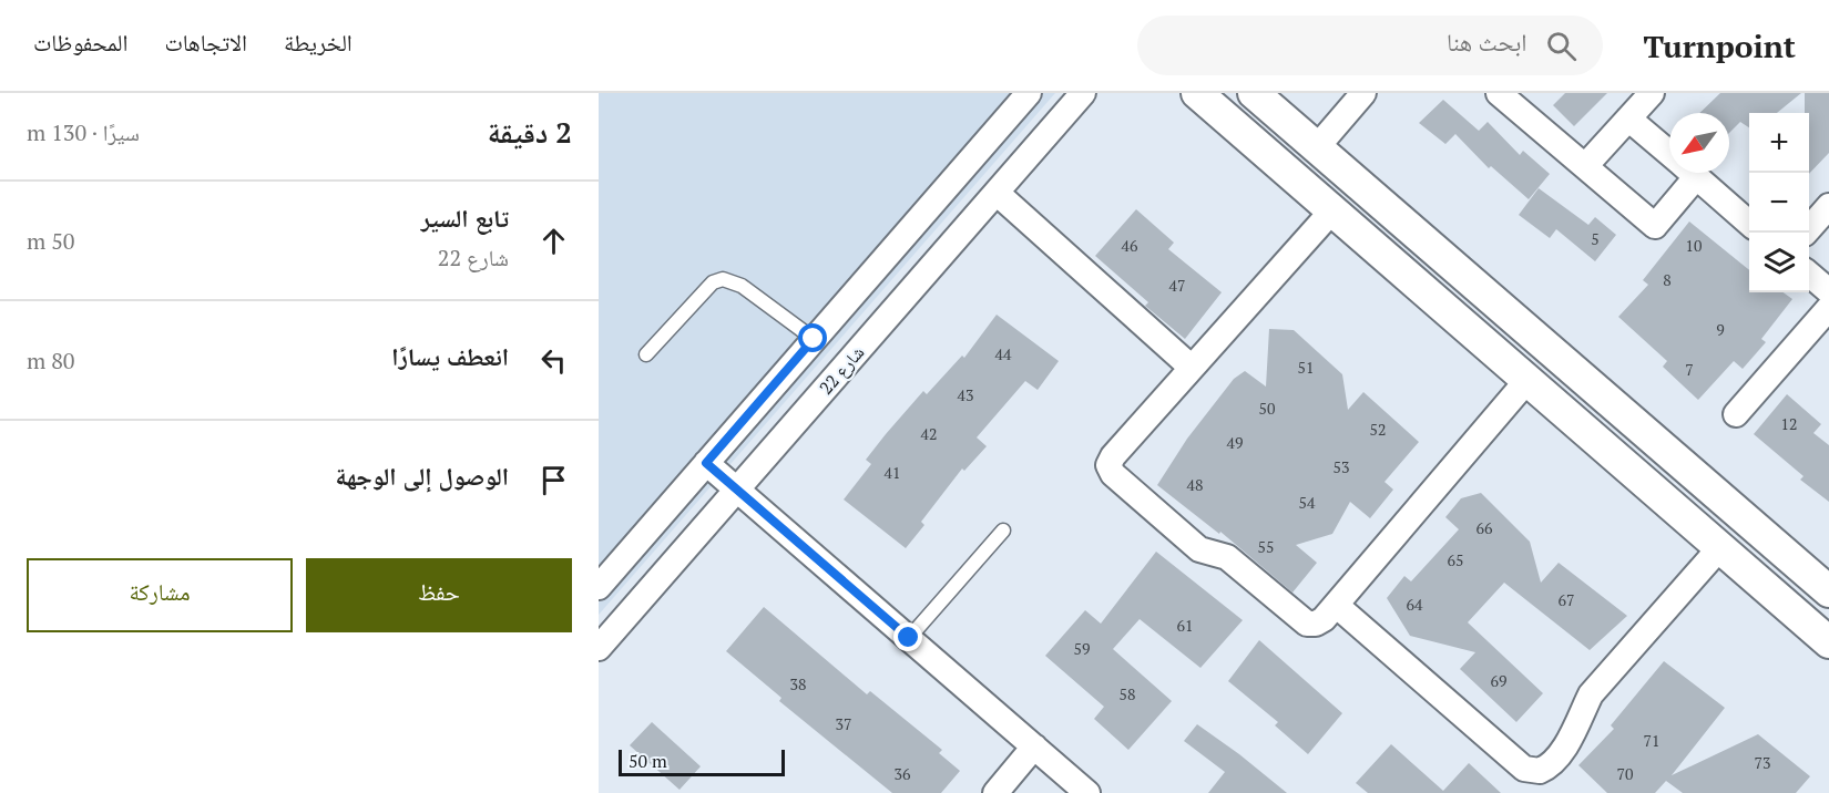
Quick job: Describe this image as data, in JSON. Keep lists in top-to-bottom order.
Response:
{
  "streets": {
    "street": ["شارع 22"]
  },
  "house_numbers": [
    "5",
    "46",
    "10",
    "8",
    "47",
    "9",
    "44",
    "51",
    "7",
    "43",
    "50",
    "12",
    "52",
    "42",
    "49",
    "53",
    "41",
    "48",
    "54",
    "66",
    "55",
    "65",
    "67",
    "64",
    "61",
    "59",
    "69",
    "38",
    "58",
    "37",
    "71",
    "73",
    "36",
    "70"
  ],
  "scale_bar": "50 m",
  "north": "bottom left",
  "page": {
    "header": "Turnpoint",
    "search": "ابحث هنا",
    "nav": ["الخريطة", "الاتجاهات", "المحفوظات"],
    "heading": ["2 دقيقة", "سيرًا · 130 m"],
    "map_buttons": ["+", "−"],
    "list": [
      ["تابع السير", "شارع 22", "50 m"],
      ["انعطف يسارًا", "80 m"],
      "الوصول إلى الوجهة"
    ],
    "buttons": ["حفظ", "مشاركة"],
    "scale": "50 m"
  }
}
